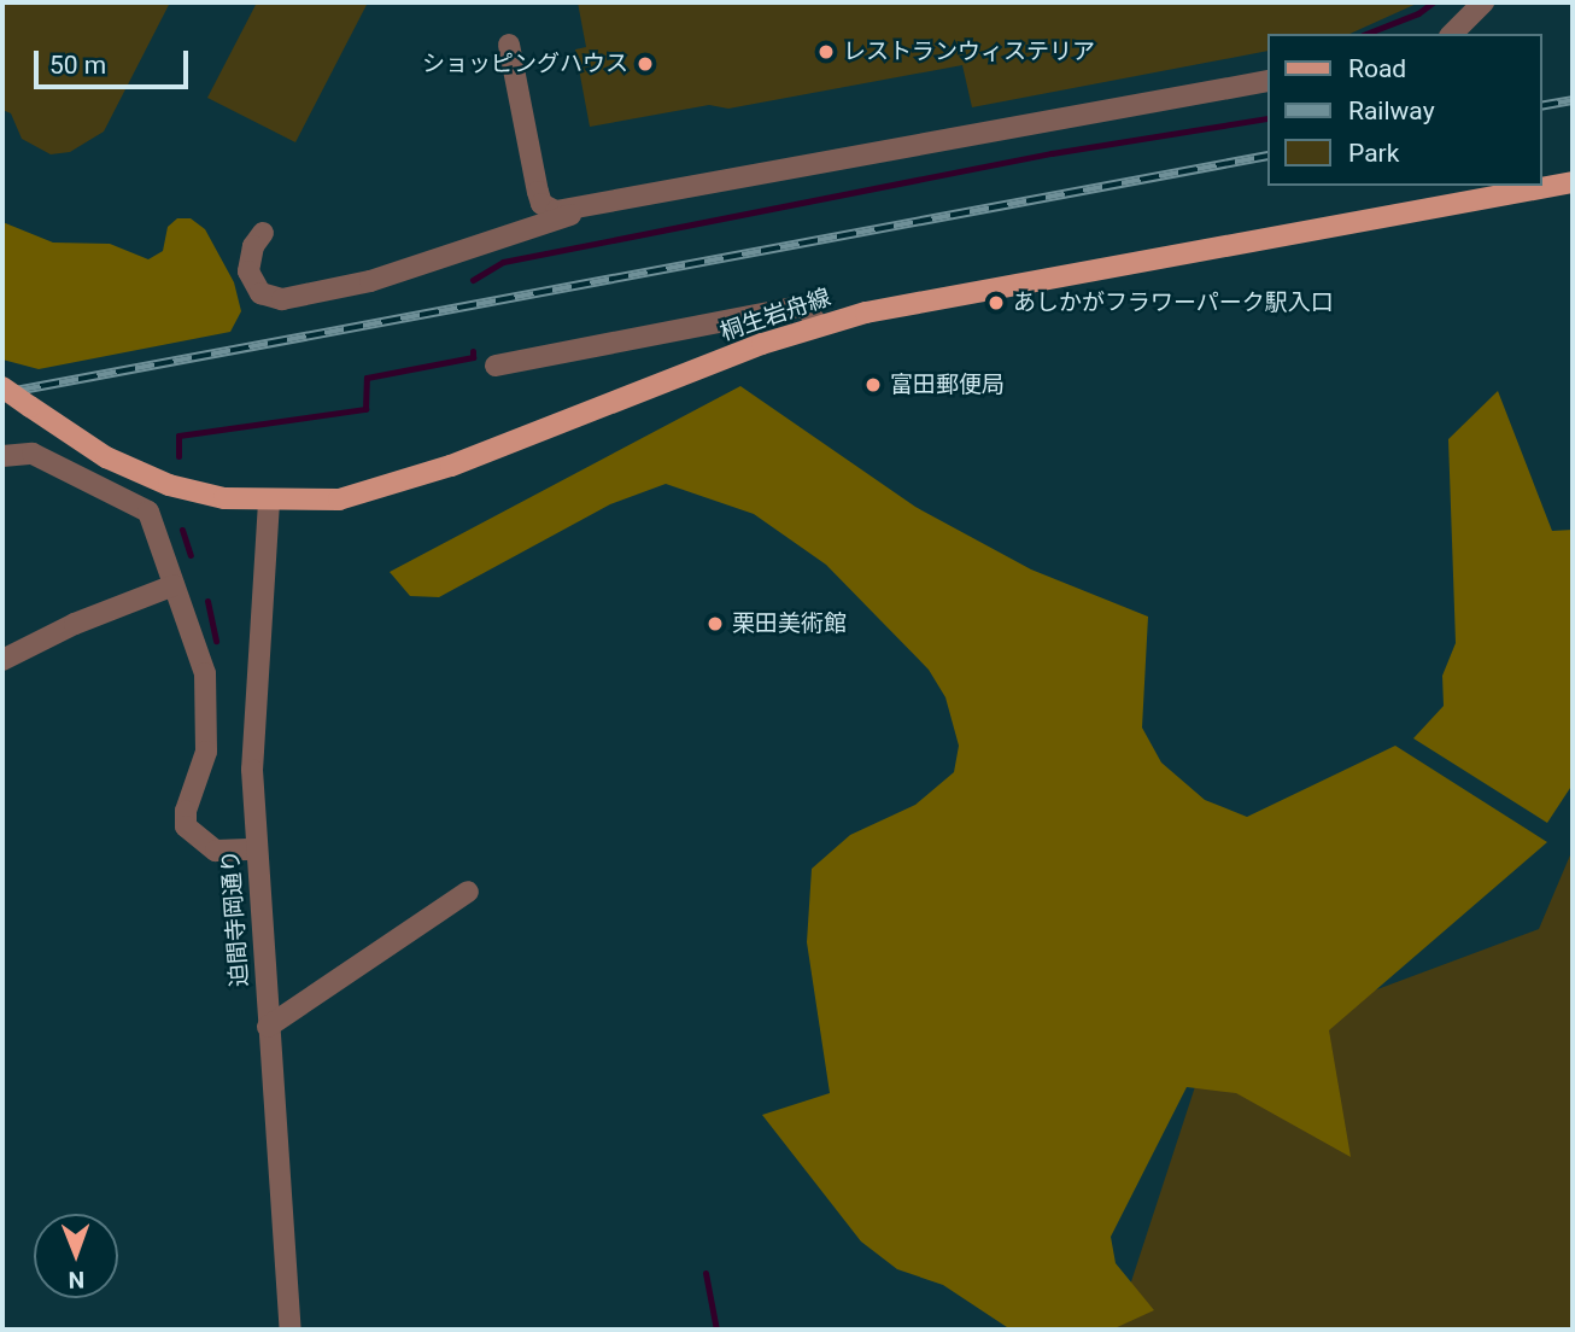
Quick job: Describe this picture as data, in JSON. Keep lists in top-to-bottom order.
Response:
{
  "streets": {
    "main road": ["桐生岩舟線"],
    "street": ["迫間寺岡通り"]
  },
  "crossings": [
    ["桐生岩舟線", "迫間寺岡通り"]
  ],
  "places": [
    "レストランウィステリア",
    "ショッピングハウス",
    "あしかがフラワーパーク駅入口",
    "富田郵便局",
    "栗田美術館"
  ],
  "legend": ["Road", "Railway", "Park"],
  "scale_bar": "50 m",
  "north": "bottom"
}
